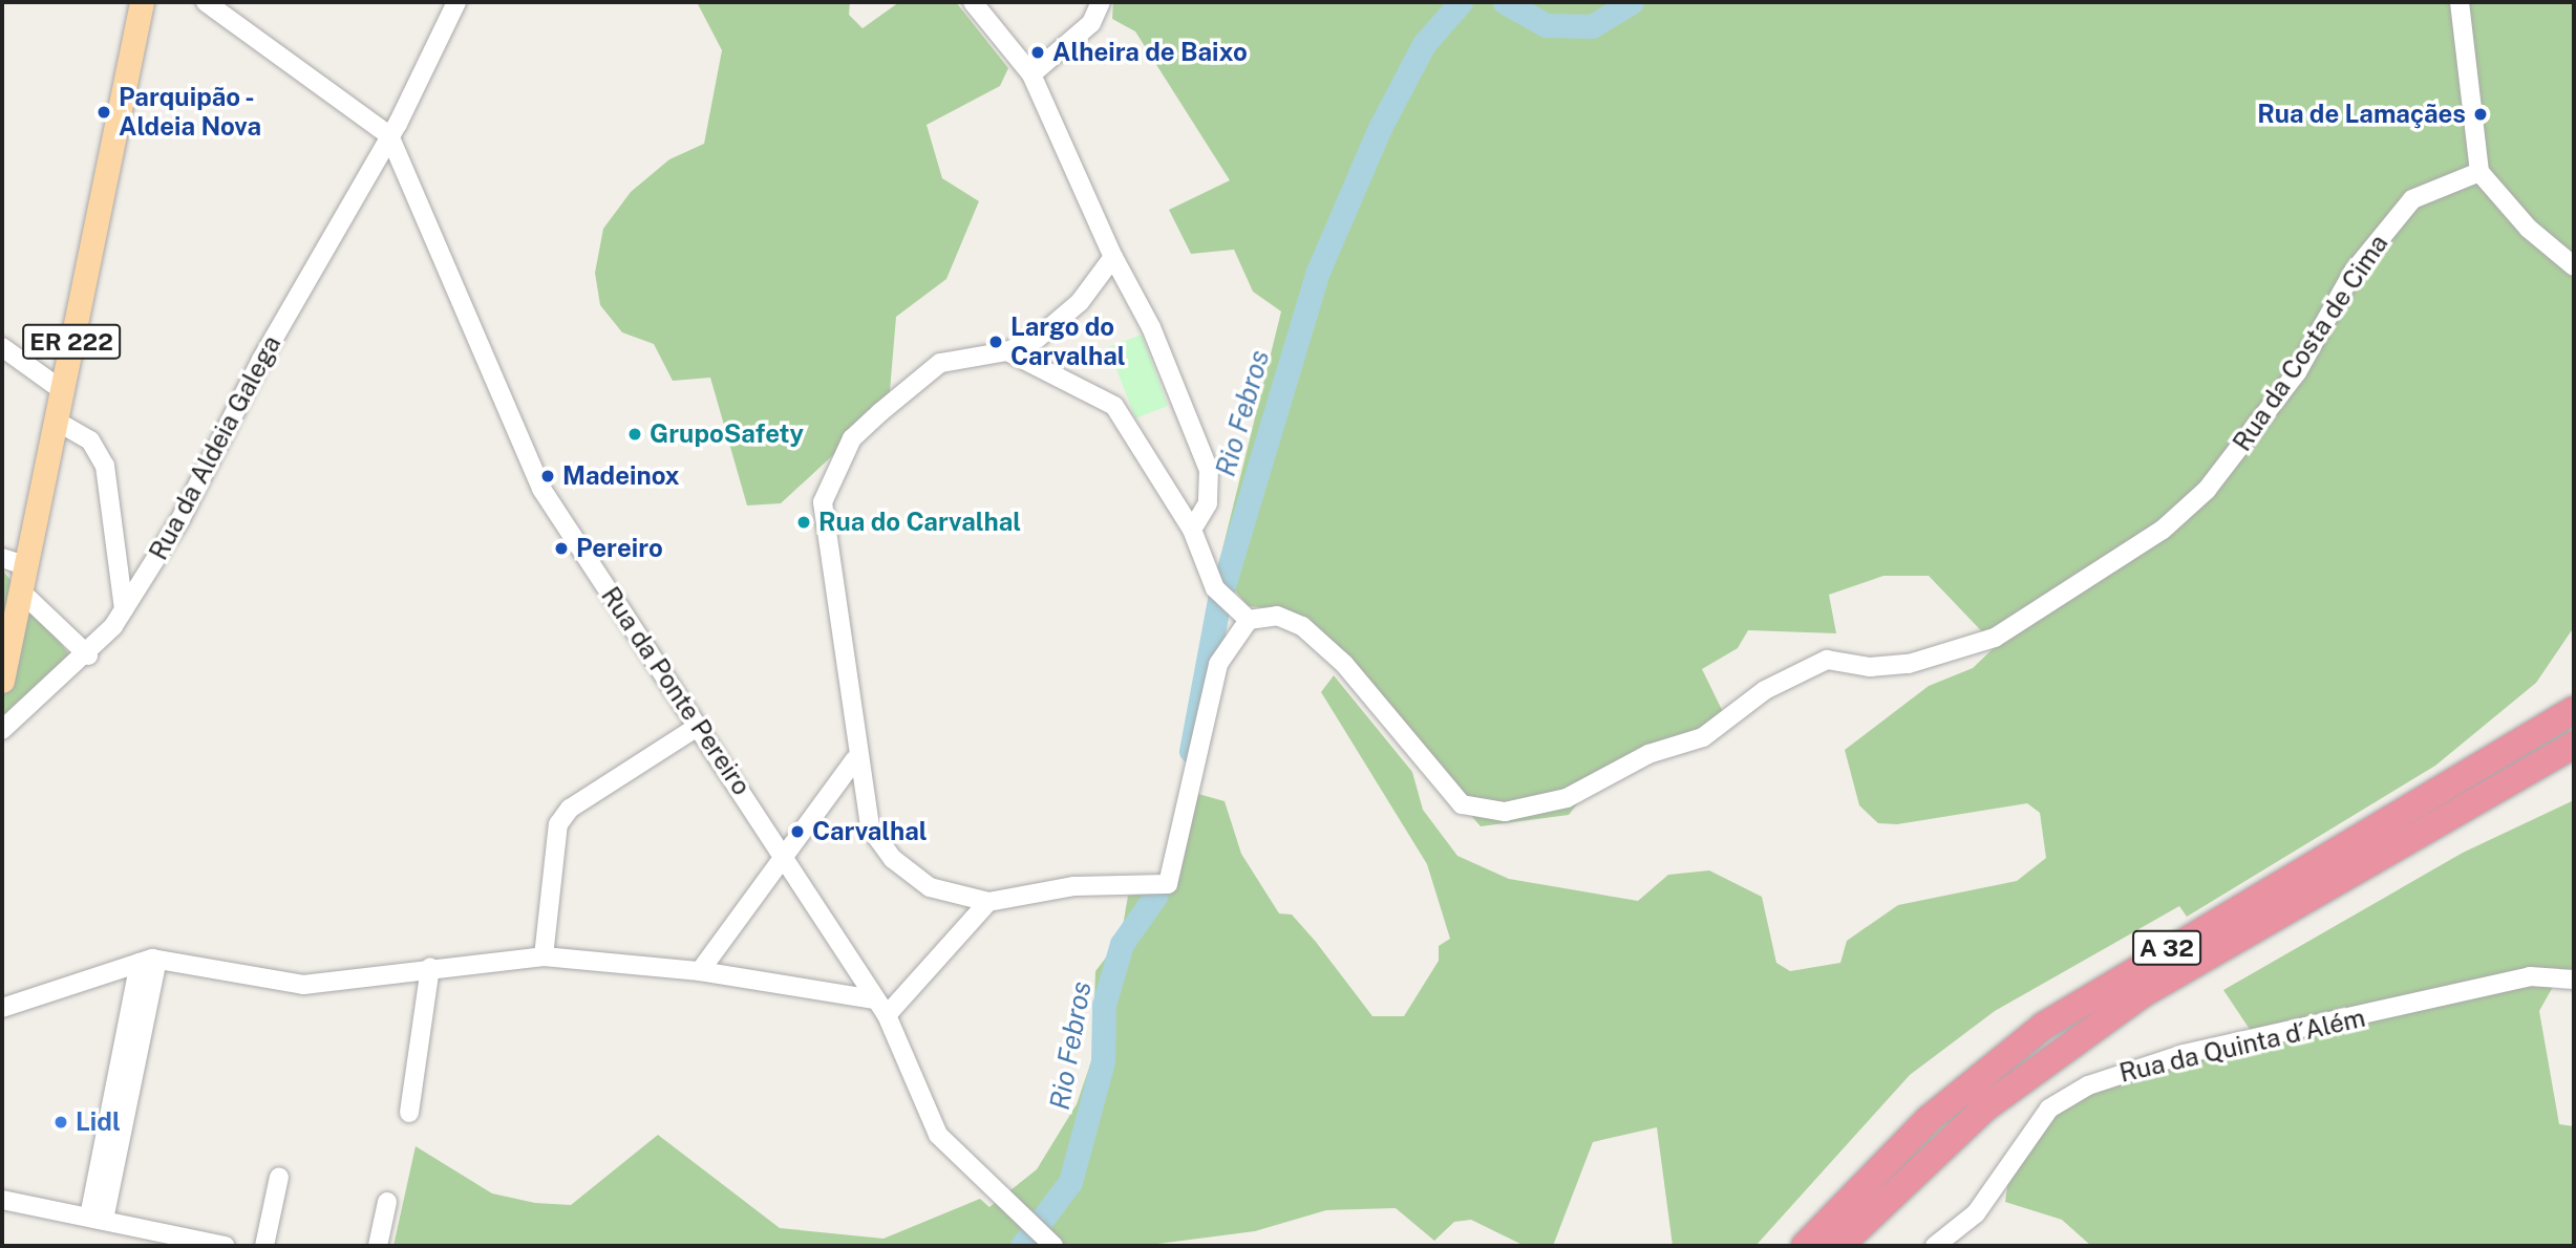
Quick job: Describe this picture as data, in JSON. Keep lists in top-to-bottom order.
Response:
{
  "streets": {
    "highway": ["A 32"],
    "main road": ["ER 222"],
    "street": [
      "Rua da Costa de Cima",
      "Rua da Aldeia Galega",
      "Rua da Ponte Pereiro",
      "Rua da Quinta d´Além"
    ]
  },
  "crossings": [
    ["Rua da Aldeia Galega", "Rua da Ponte Pereiro"]
  ],
  "water": ["Rio Febros"],
  "places": [
    "Alheira de Baixo",
    "Parquipão - Aldeia Nova",
    "Rua de Lamaçães",
    "Largo do Carvalhal",
    "GrupoSafety",
    "Madeinox",
    "Rua do Carvalhal",
    "Pereiro",
    "Carvalhal",
    "Lidl"
  ]
}
